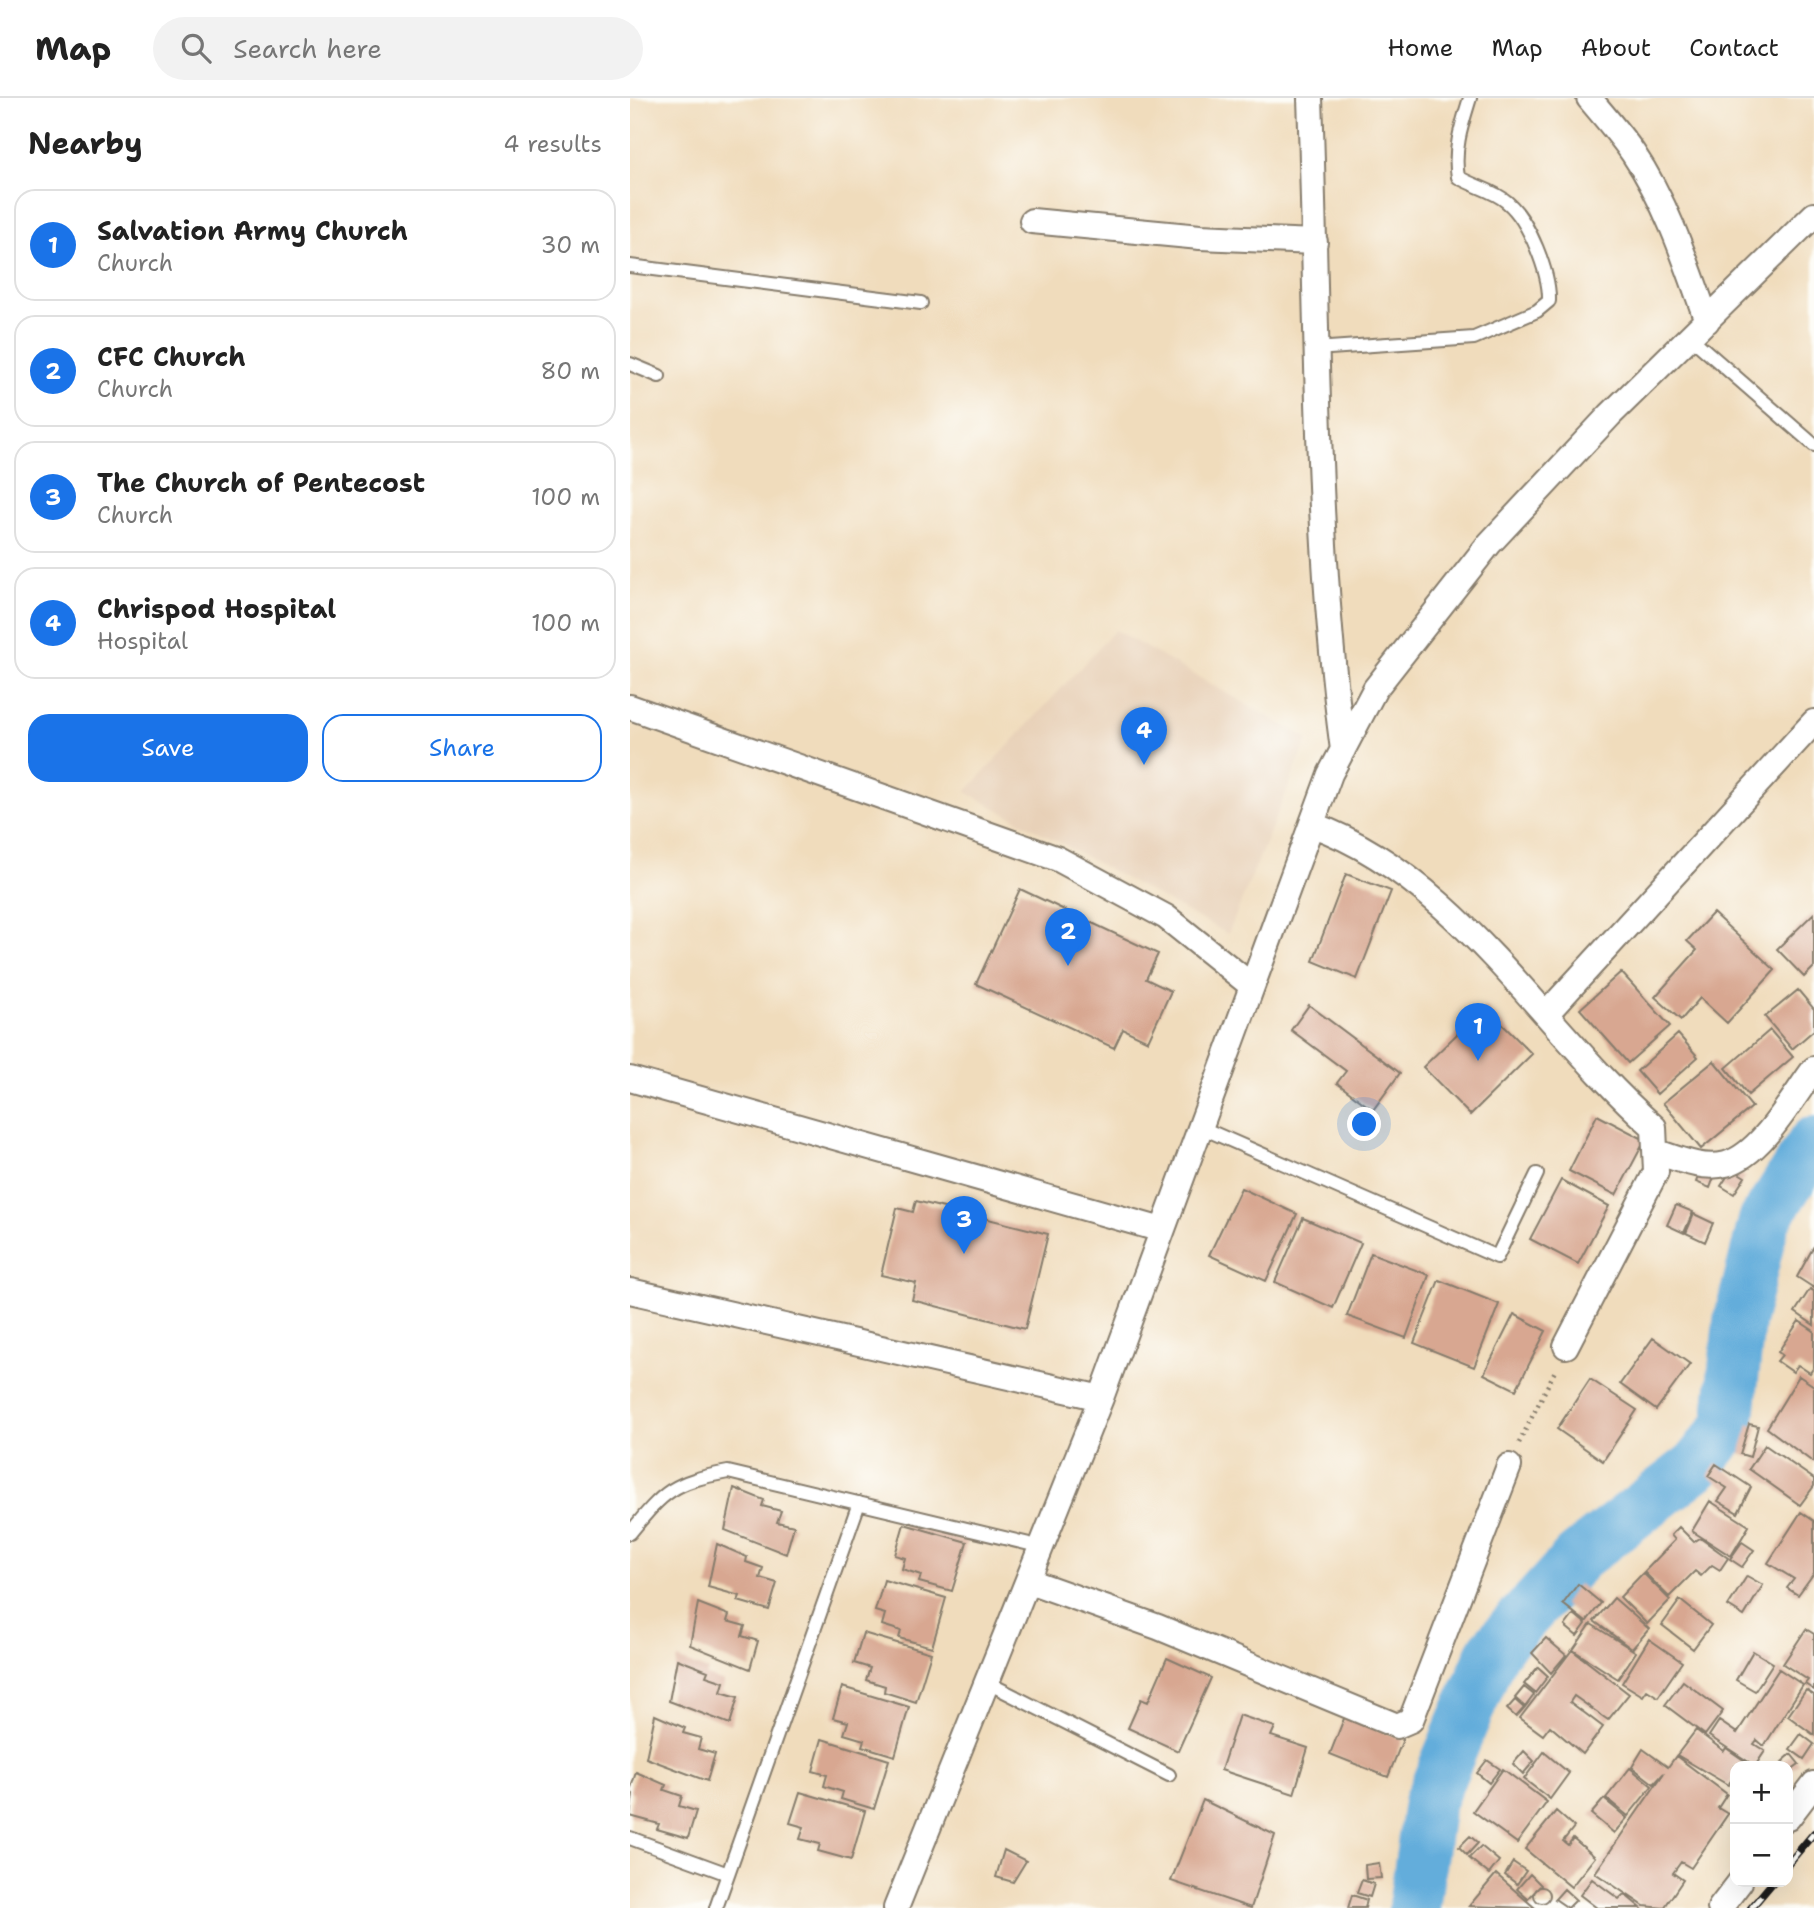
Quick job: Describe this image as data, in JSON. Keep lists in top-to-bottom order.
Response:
{
  "page": {
    "header": "Map",
    "search": "Search here",
    "nav": [
      "Home",
      "Map",
      "About",
      "Contact"
    ],
    "heading": ["Nearby", "4 results"],
    "list": [
      {
        "mark": "1",
        "name": "Salvation Army Church",
        "note": "Church",
        "value": "30 m"
      },
      {
        "mark": "2",
        "name": "CFC Church",
        "note": "Church",
        "value": "80 m"
      },
      {
        "mark": "3",
        "name": "The Church of Pentecost",
        "note": "Church",
        "value": "100 m"
      },
      {
        "mark": "4",
        "name": "Chrispod Hospital",
        "note": "Hospital",
        "value": "100 m"
      }
    ],
    "buttons": ["Save", "Share"],
    "pins": [
      "4",
      "2",
      "1",
      "3"
    ],
    "map_buttons": ["+", "−"]
  }
}
